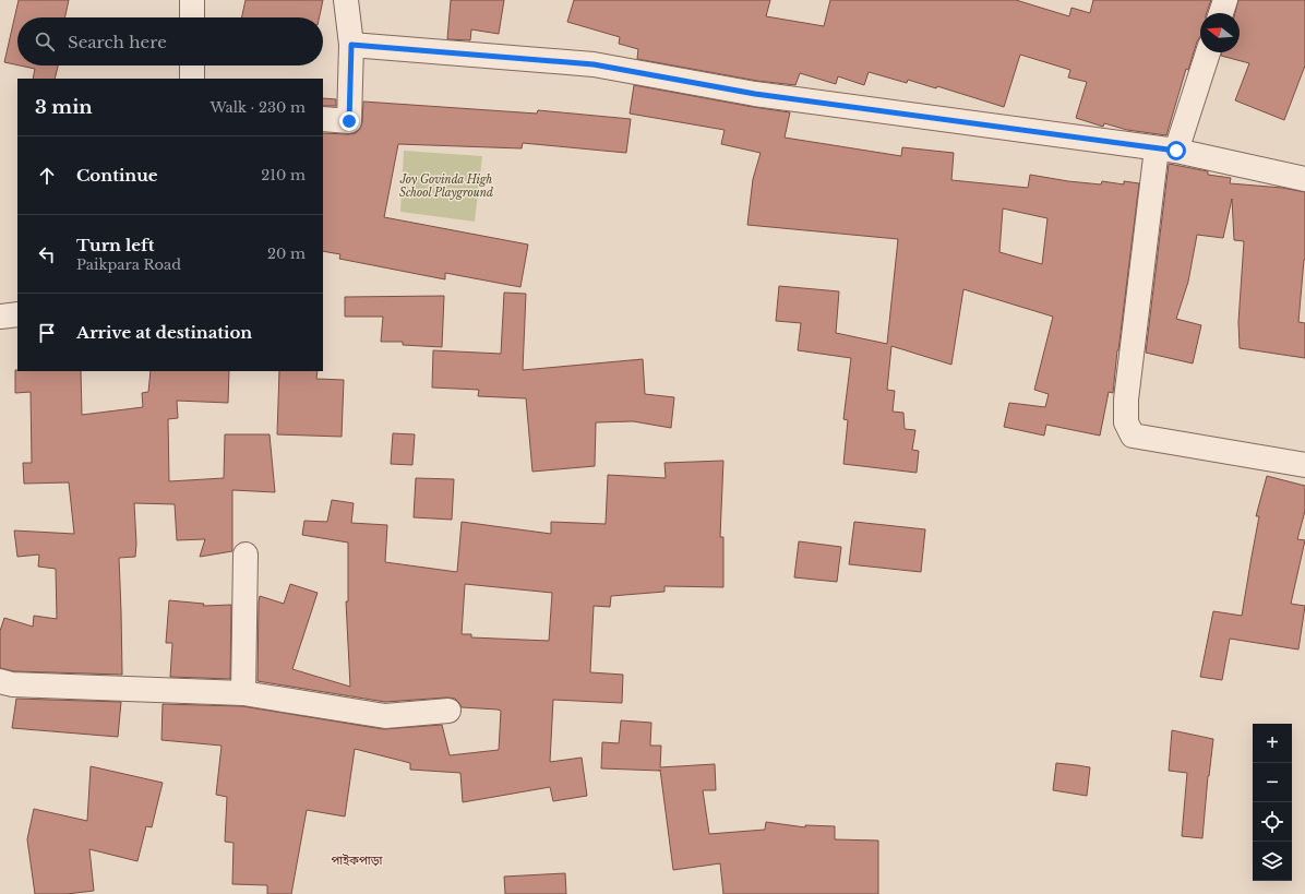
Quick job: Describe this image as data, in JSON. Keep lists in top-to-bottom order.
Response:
{
  "districts": ["পাইকপাড়া"],
  "parks": ["Joy Govinda High School Playground"],
  "north": "left",
  "page": {
    "search": "Search here",
    "heading": ["3 min", "Walk · 230 m"],
    "list": [
      ["Continue", "210 m"],
      ["Turn left", "Paikpara Road", "20 m"],
      "Arrive at destination"
    ],
    "map_buttons": ["+", "−"]
  }
}
